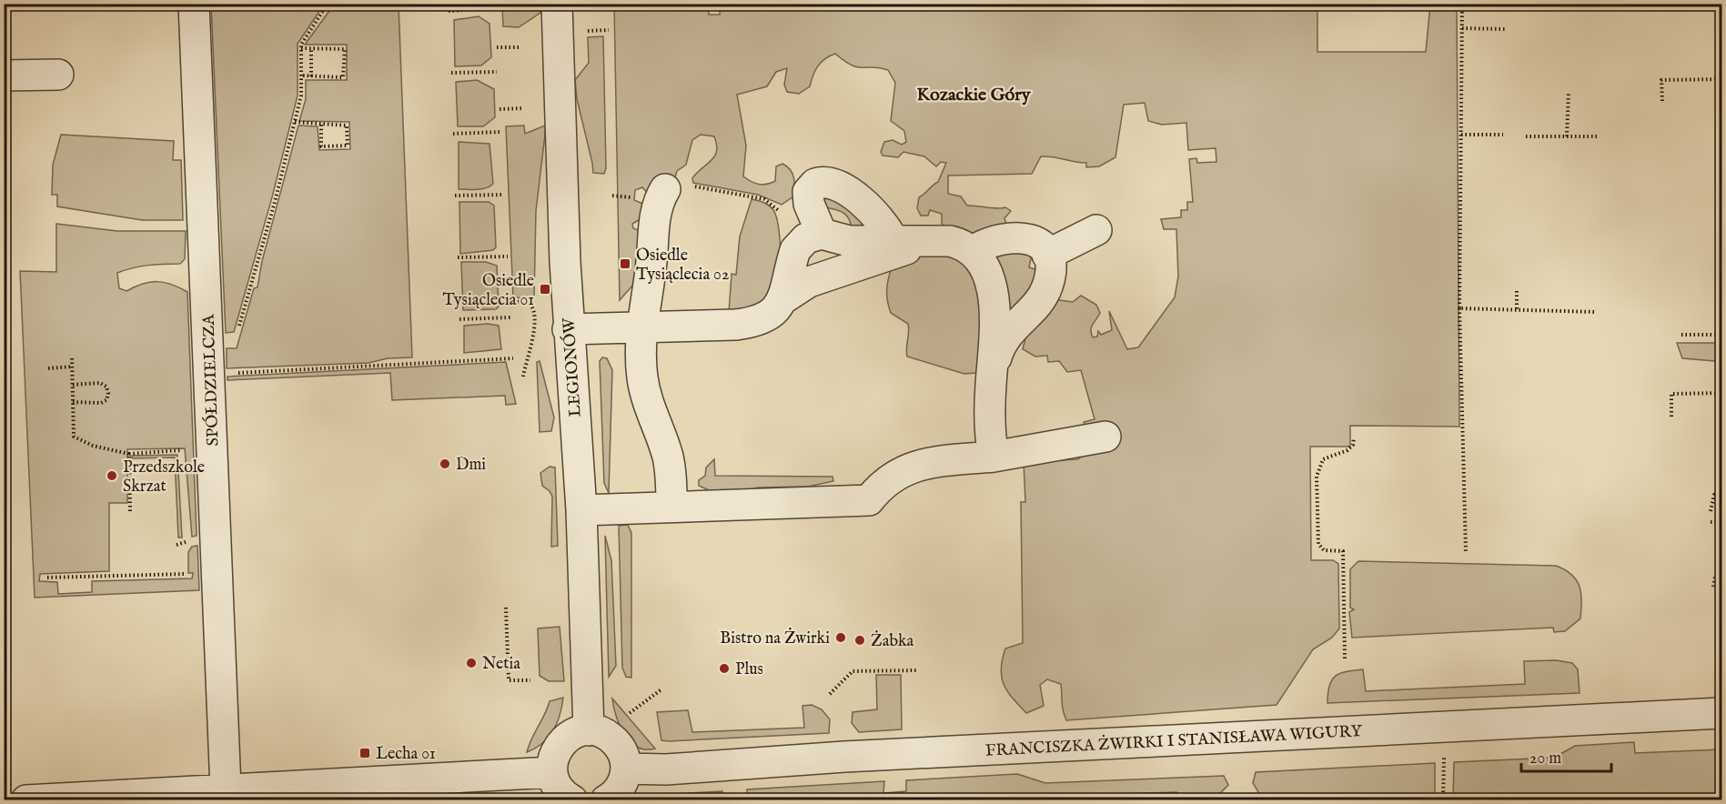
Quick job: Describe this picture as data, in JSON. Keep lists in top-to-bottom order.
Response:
{
  "streets": {
    "street": ["LEGIONÓW", "SPÓŁDZIELCZA", "FRANCISZKA ŻWIRKI I STANISŁAWA WIGURY"]
  },
  "districts": ["Kozackie Góry"],
  "places": {
    "transit": ["Osiedle Tysiąclecia 02", "Osiedle Tysiąclecia 01", "Lecha 01"],
    "other": [
      "Dmi",
      "Przedszkole Skrzat",
      "Bistro na Żwirki",
      "Żabka",
      "Netia",
      "Plus"
    ]
  },
  "scale_bar": "20 m"
}
